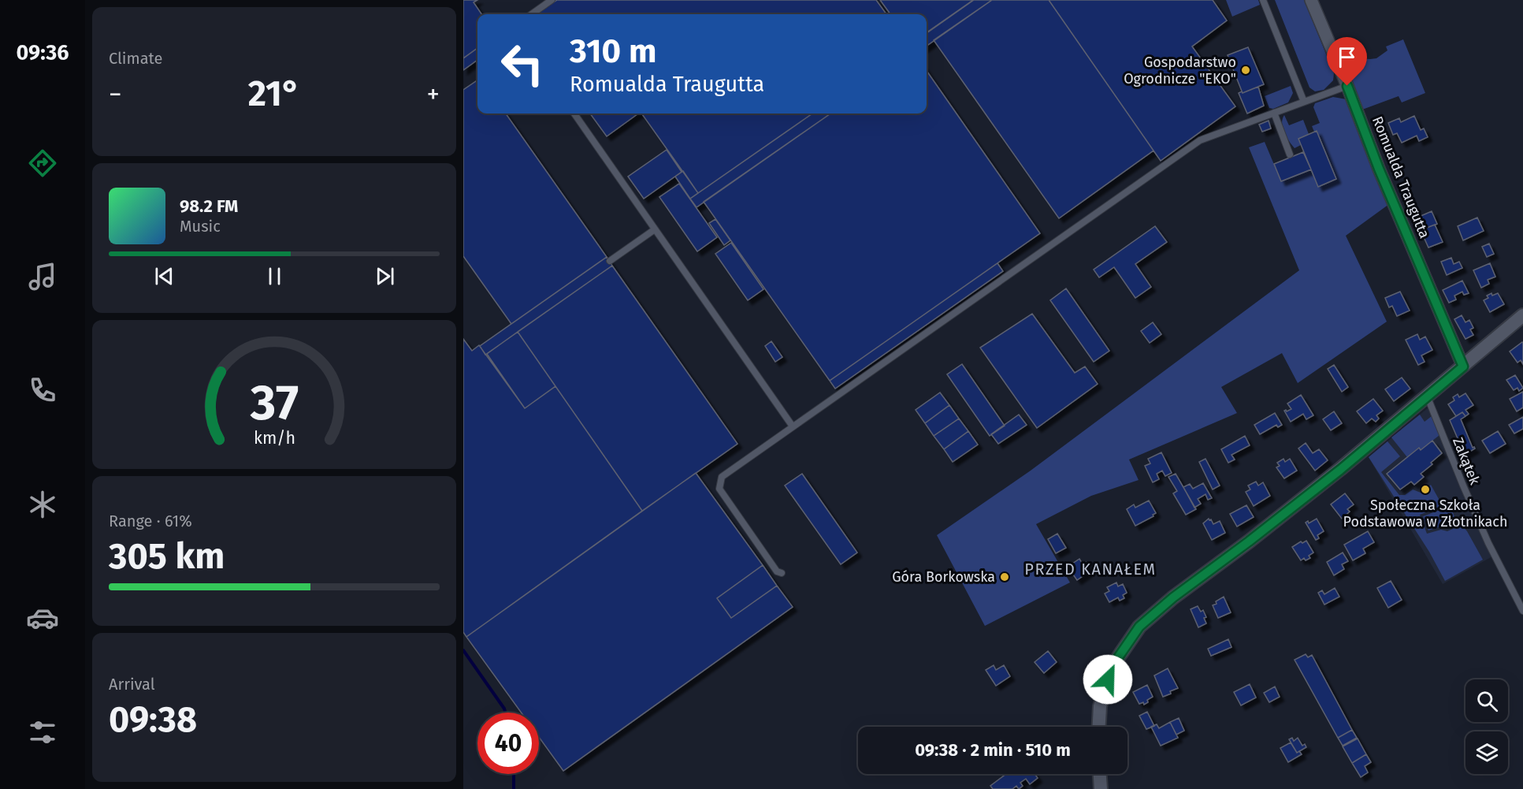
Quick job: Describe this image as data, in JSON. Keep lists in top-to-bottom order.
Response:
{
  "streets": {
    "street": ["Romualda Traugutta"],
    "lane": ["Zakątek"]
  },
  "districts": ["PRZED KANAŁEM"],
  "places": ["Gospodarstwo Ogrodnicze \"EKO\"", "Społeczna Szkoła Podstawowa w Złotnikach", "Góra Borkowska"],
  "page": {
    "tabs": "09:36",
    "tile": [
      "Climate",
      ["Range · 61%", "305 km"],
      ["Arrival", "09:38"]
    ],
    "turn": ["310 m", "Romualda Traugutta"],
    "heat": ["−", "21°", "+"],
    "song": ["98.2 FM", "Music"],
    "limit": "40",
    "trip": "09:38 · 2 min · 510 m",
    "gauge": ["37", "km/h"]
  }
}
